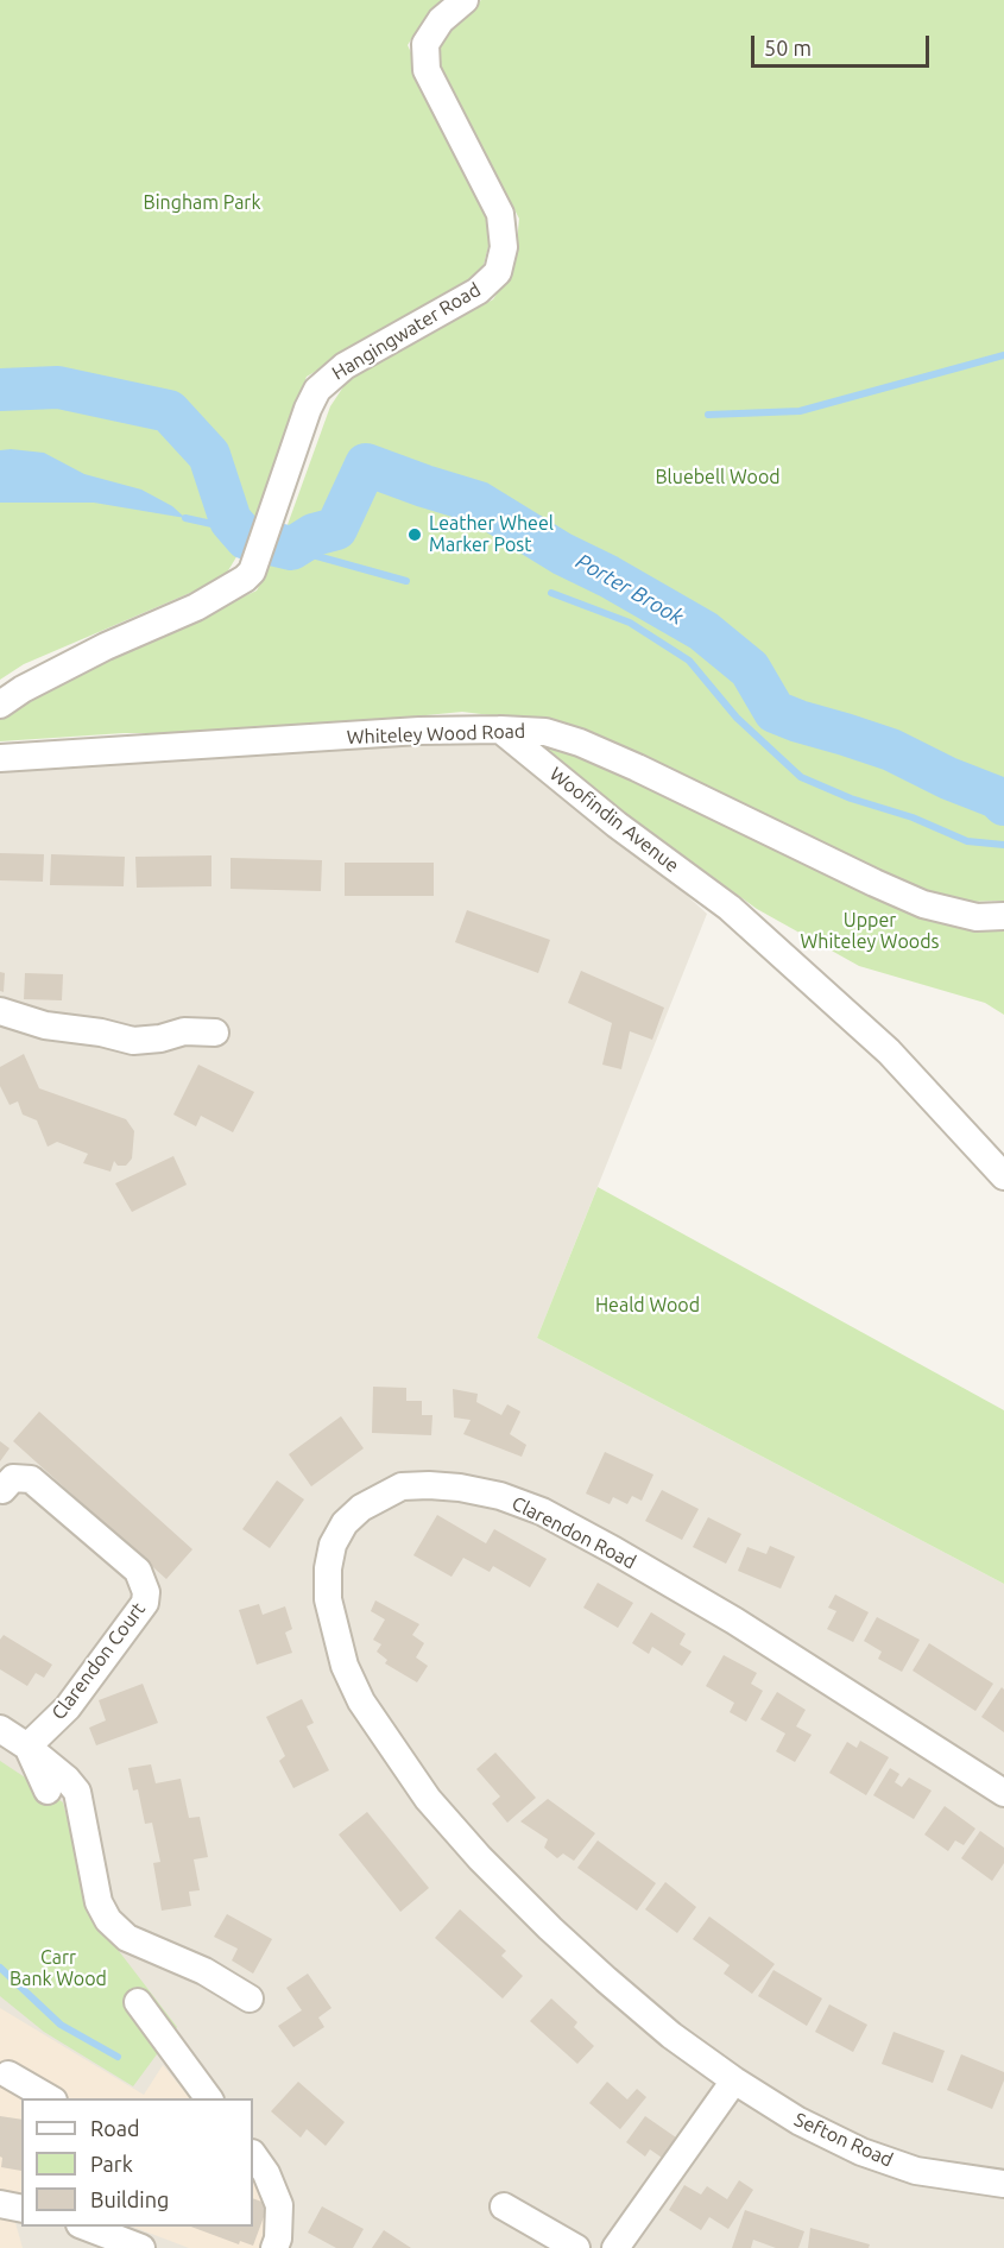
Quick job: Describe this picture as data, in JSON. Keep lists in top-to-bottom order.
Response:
{
  "streets": {
    "street": [
      "Hangingwater Road",
      "Whiteley Wood Road",
      "Woofindin Avenue",
      "Clarendon Road",
      "Clarendon Court",
      "Sefton Road"
    ]
  },
  "crossings": [
    ["Whiteley Wood Road", "Woofindin Avenue"],
    ["Clarendon Road", "Sefton Road"]
  ],
  "water": ["Porter Brook"],
  "parks": [
    "Bingham Park",
    "Bluebell Wood",
    "Upper Whiteley Woods",
    "Heald Wood",
    "Carr Bank Wood"
  ],
  "places": ["Leather Wheel Marker Post"],
  "legend": ["Road", "Park", "Building"],
  "scale_bar": "50 m"
}
